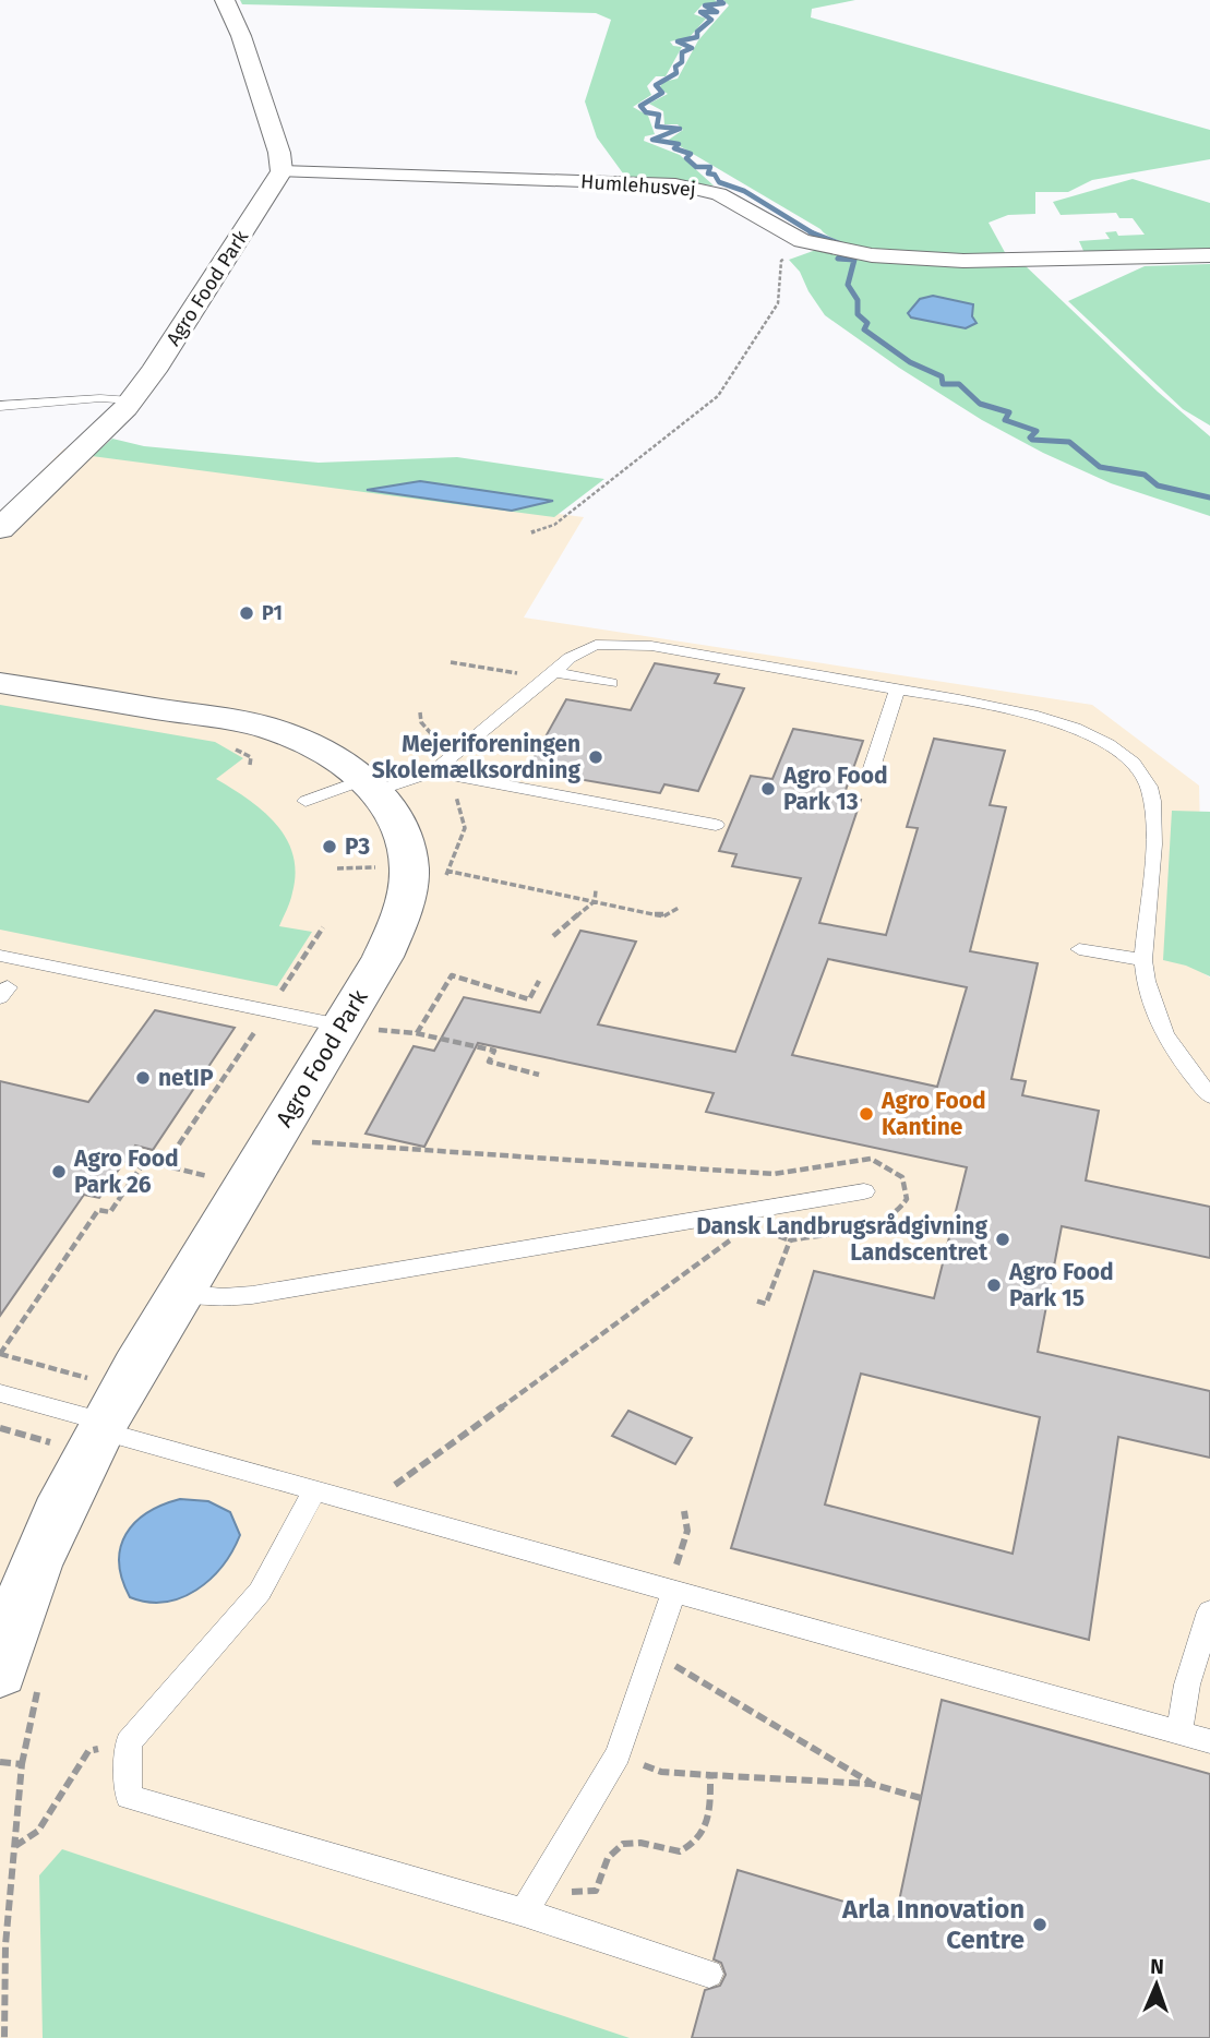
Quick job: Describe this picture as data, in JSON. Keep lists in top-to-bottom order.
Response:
{
  "streets": {
    "street": ["Humlehusvej", "Agro Food Park"]
  },
  "crossings": [
    ["Humlehusvej", "Agro Food Park"]
  ],
  "places": [
    "P1",
    "Mejeriforeningen Skolemælksordning",
    "Agro Food Park 13",
    "P3",
    "netIP",
    "Agro Food Kantine",
    "Agro Food Park 26",
    "Dansk Landbrugsrådgivning Landscentret",
    "Agro Food Park 15",
    "Arla Innovation Centre"
  ],
  "north": "top"
}
